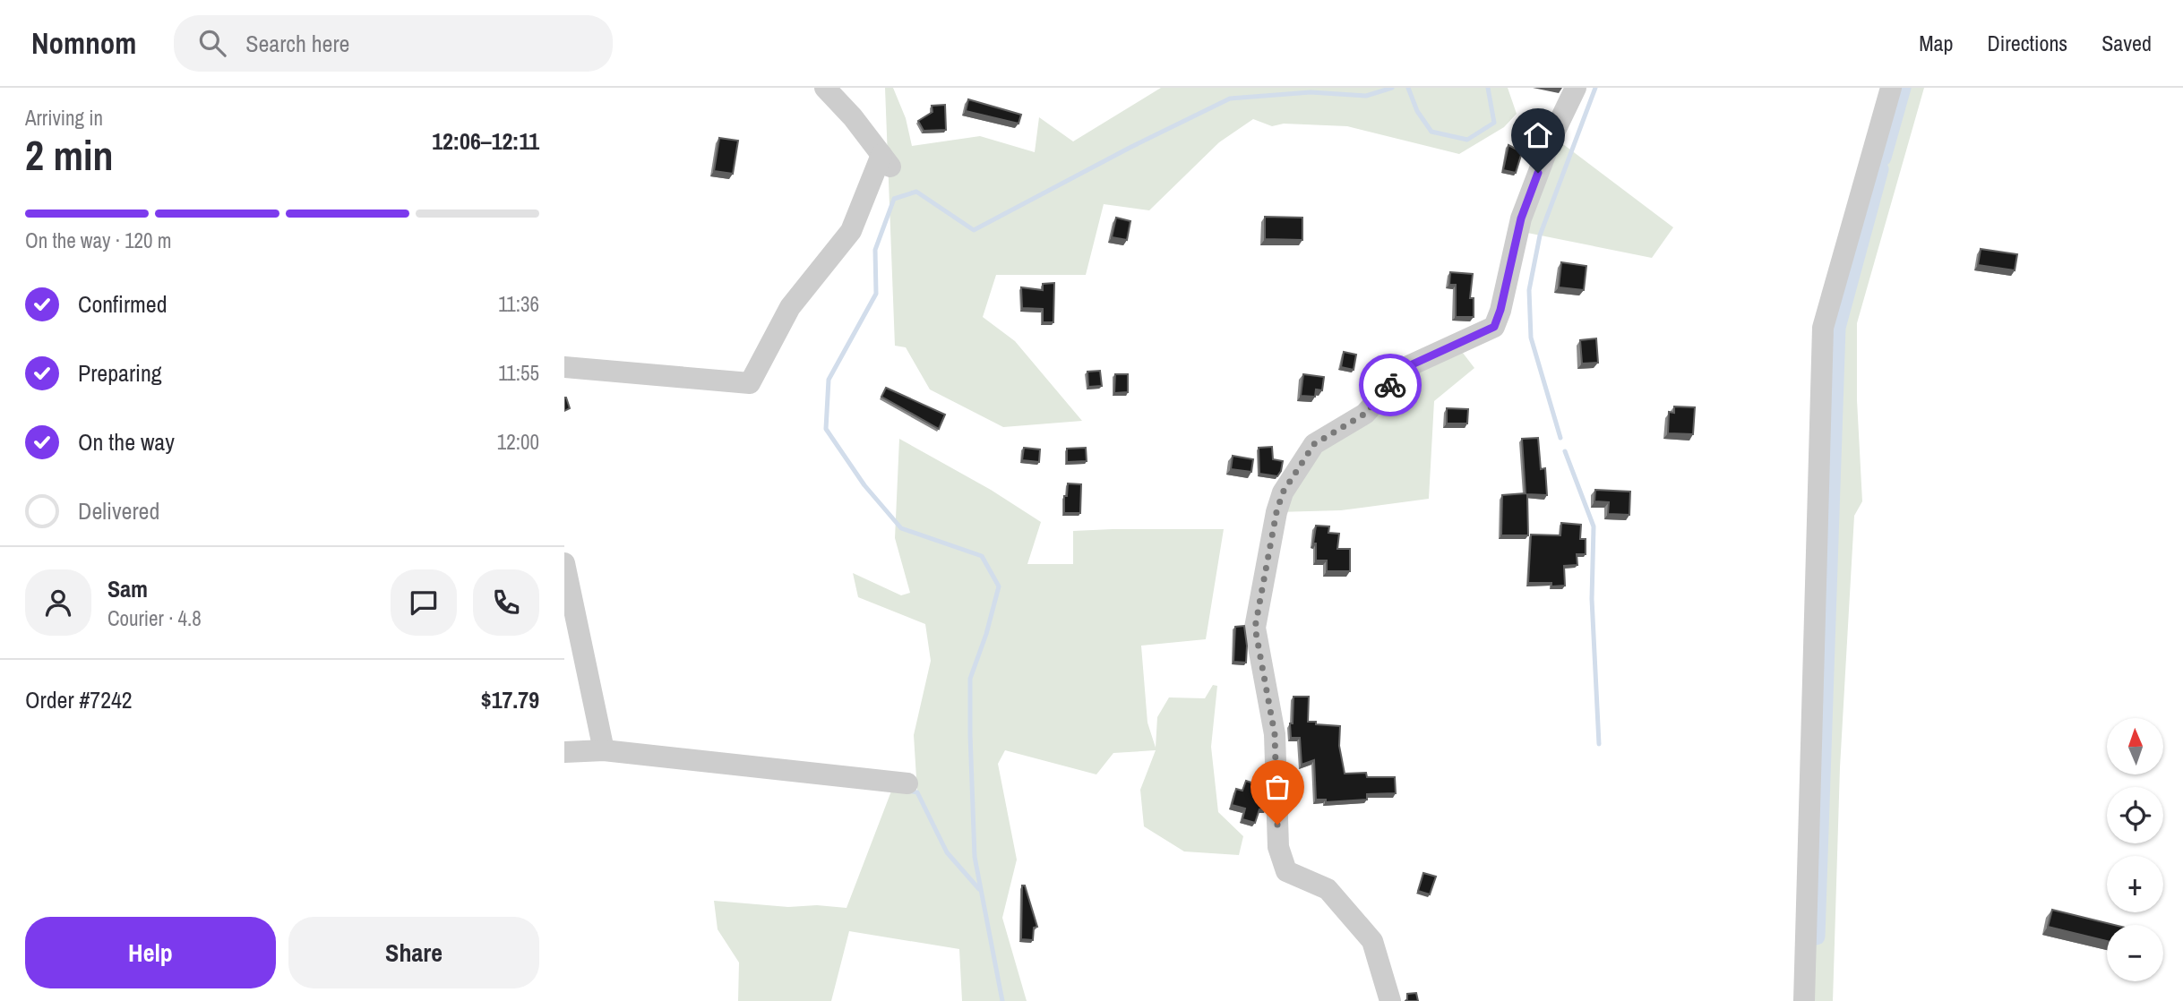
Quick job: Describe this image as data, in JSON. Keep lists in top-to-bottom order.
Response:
{
  "north": "top",
  "page": {
    "header": "Nomnom",
    "search": "Search here",
    "nav": ["Map", "Directions", "Saved"],
    "heading": ["2 min", "Arriving in", "12:06–12:11"],
    "panel": [
      "Sam",
      "Courier · 4.8",
      "Order #7242",
      "$17.79"
    ],
    "bar": "On the way · 120 m",
    "list": [
      ["Confirmed", "11:36"],
      ["Preparing", "11:55"],
      ["On the way", "12:00"],
      "Delivered"
    ],
    "map_buttons": ["+", "−"],
    "buttons": ["Help", "Share"]
  }
}
